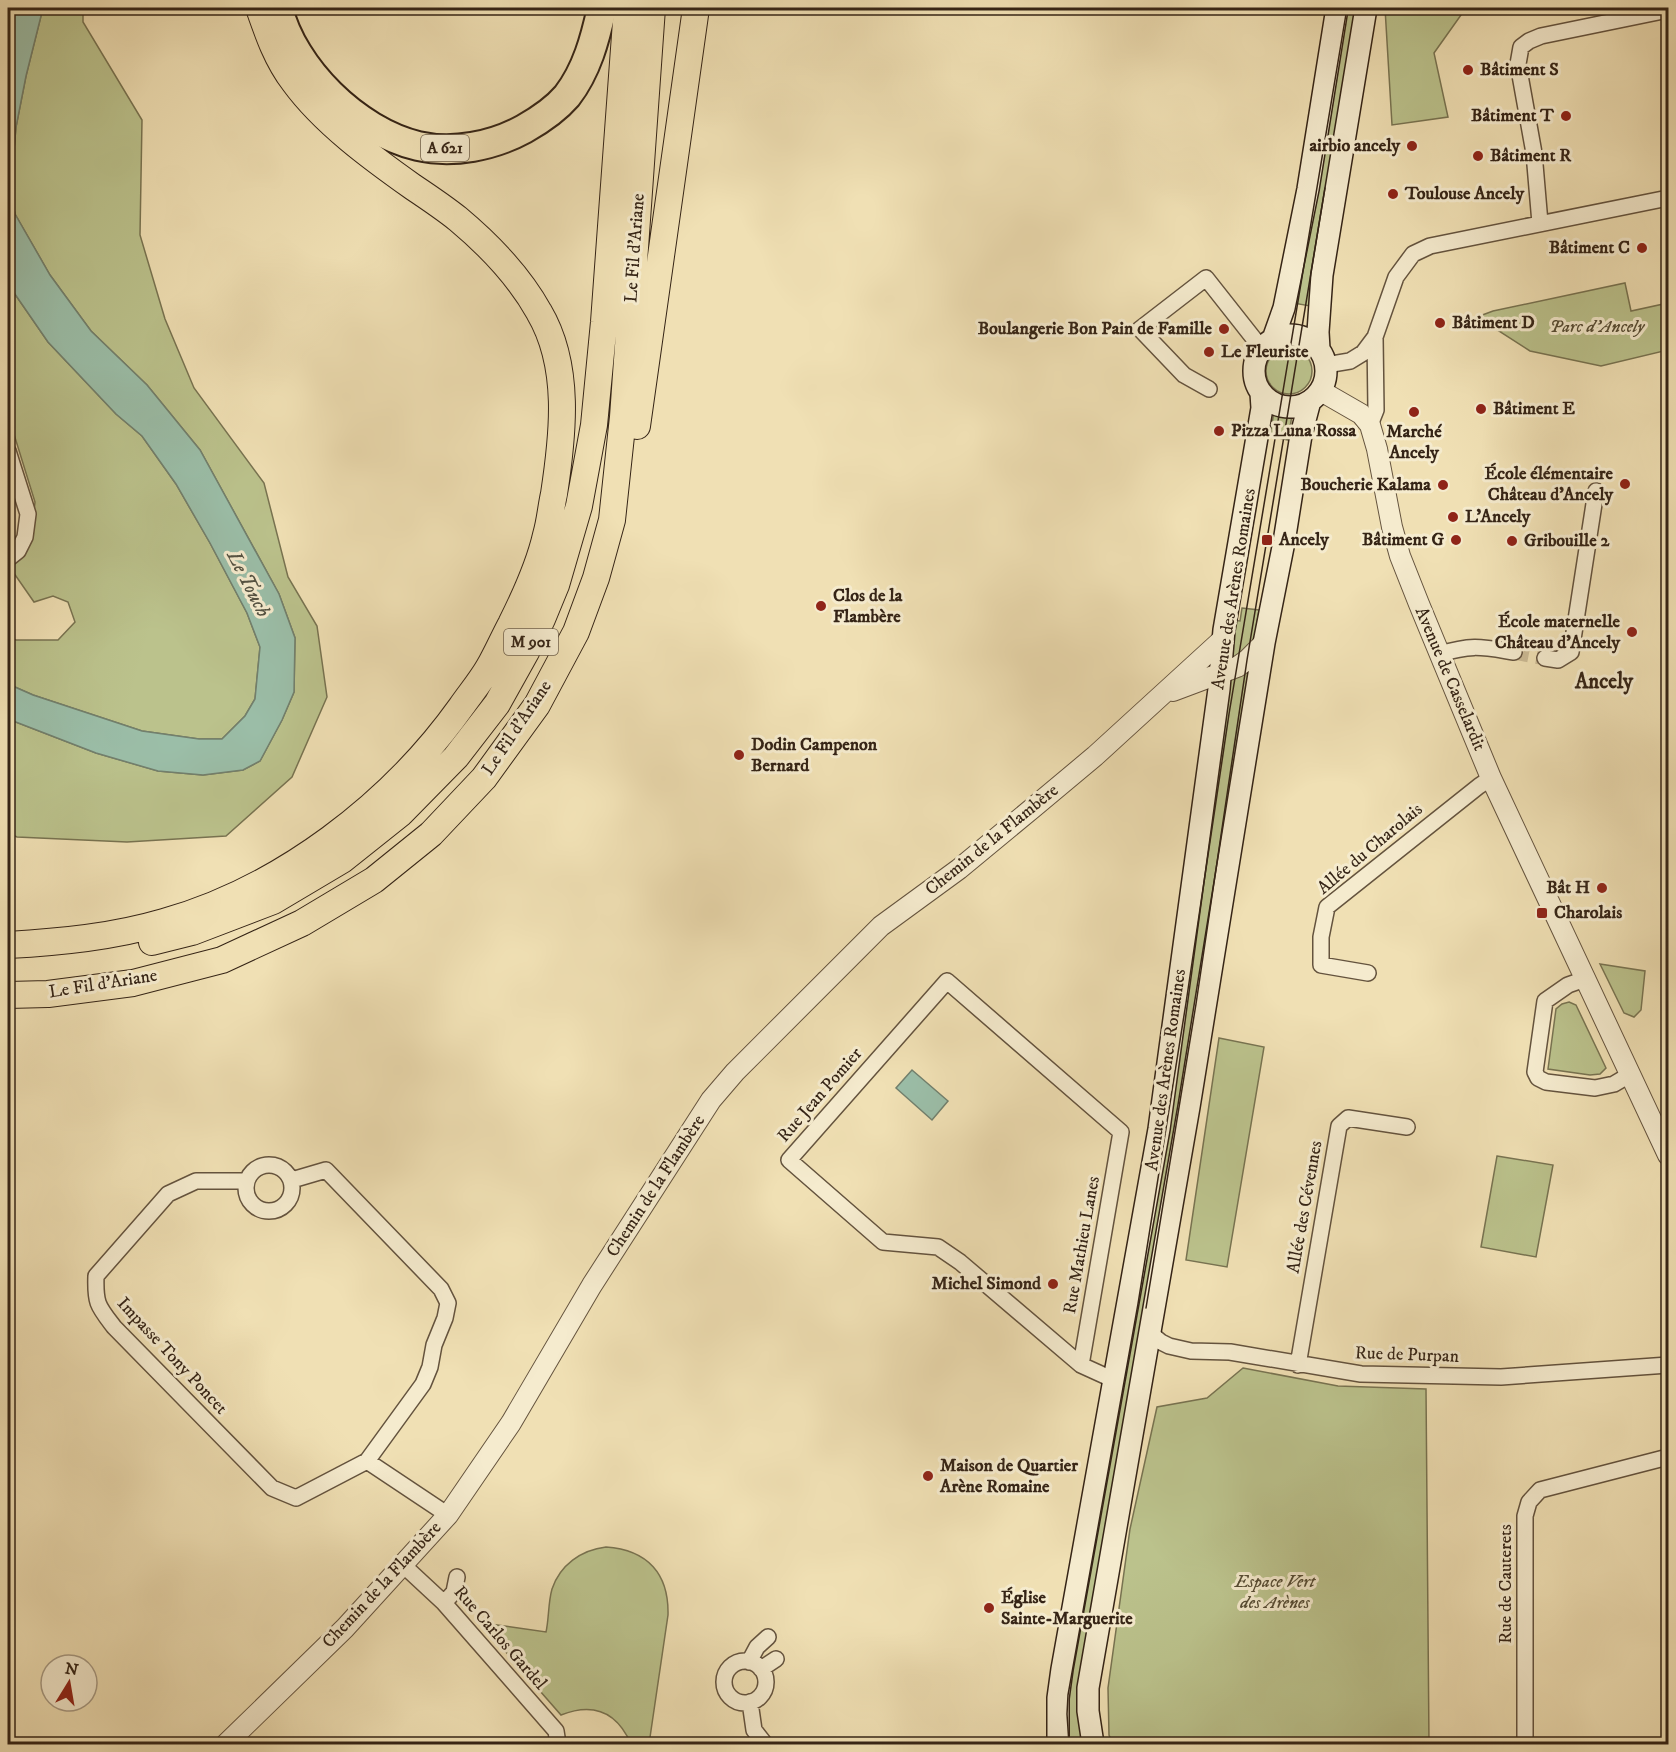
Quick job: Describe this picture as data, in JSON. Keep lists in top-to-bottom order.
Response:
{
  "streets": {
    "highway": ["A 621", "Le Fil d'Ariane", "M 901"],
    "main road": ["Avenue des Arènes Romaines"],
    "street": [
      "Avenue de Casselardit",
      "Chemin de la Flambère",
      "Allée du Charolais",
      "Rue Jean Pomier",
      "Allée des Cévennes",
      "Rue Mathieu Lanes",
      "Rue de Purpan",
      "Impasse Tony Poncet",
      "Rue de Cauterets",
      "Rue Carlos Gardel"
    ]
  },
  "crossings": [
    ["Avenue des Arènes Romaines", "Chemin de la Flambère"],
    ["Avenue des Arènes Romaines", "Rue Jean Pomier"],
    ["Avenue des Arènes Romaines", "Rue de Purpan"],
    ["Avenue de Casselardit", "Allée du Charolais"],
    ["Chemin de la Flambère", "Rue Carlos Gardel"],
    ["Rue Jean Pomier", "Rue Mathieu Lanes"],
    ["Allée des Cévennes", "Rue de Purpan"]
  ],
  "districts": ["Ancely"],
  "water": ["Le Touch"],
  "parks": ["Parc d'Ancely", "Espace Vert des Arènes"],
  "places": {
    "other": [
      "Bâtiment S",
      "Bâtiment T",
      "airbio ancely",
      "Bâtiment R",
      "Toulouse Ancely",
      "Bâtiment C",
      "Bâtiment D",
      "Boulangerie Bon Pain de Famille",
      "Le Fleuriste",
      "Bâtiment E",
      "Marché Ancely",
      "Pizza Luna Rossa",
      "École élémentaire Château d'Ancely",
      "Boucherie Kalama",
      "L'Ancely",
      "Bâtiment G",
      "Gribouille 2",
      "Clos de la Flambère",
      "École maternelle Château d'Ancely",
      "Dodin Campenon Bernard",
      "Bât H",
      "Michel Simond",
      "Maison de Quartier Arène Romaine",
      "Église Sainte-Marguerite"
    ],
    "transit": ["Ancely", "Charolais"]
  },
  "north": "top"
}
